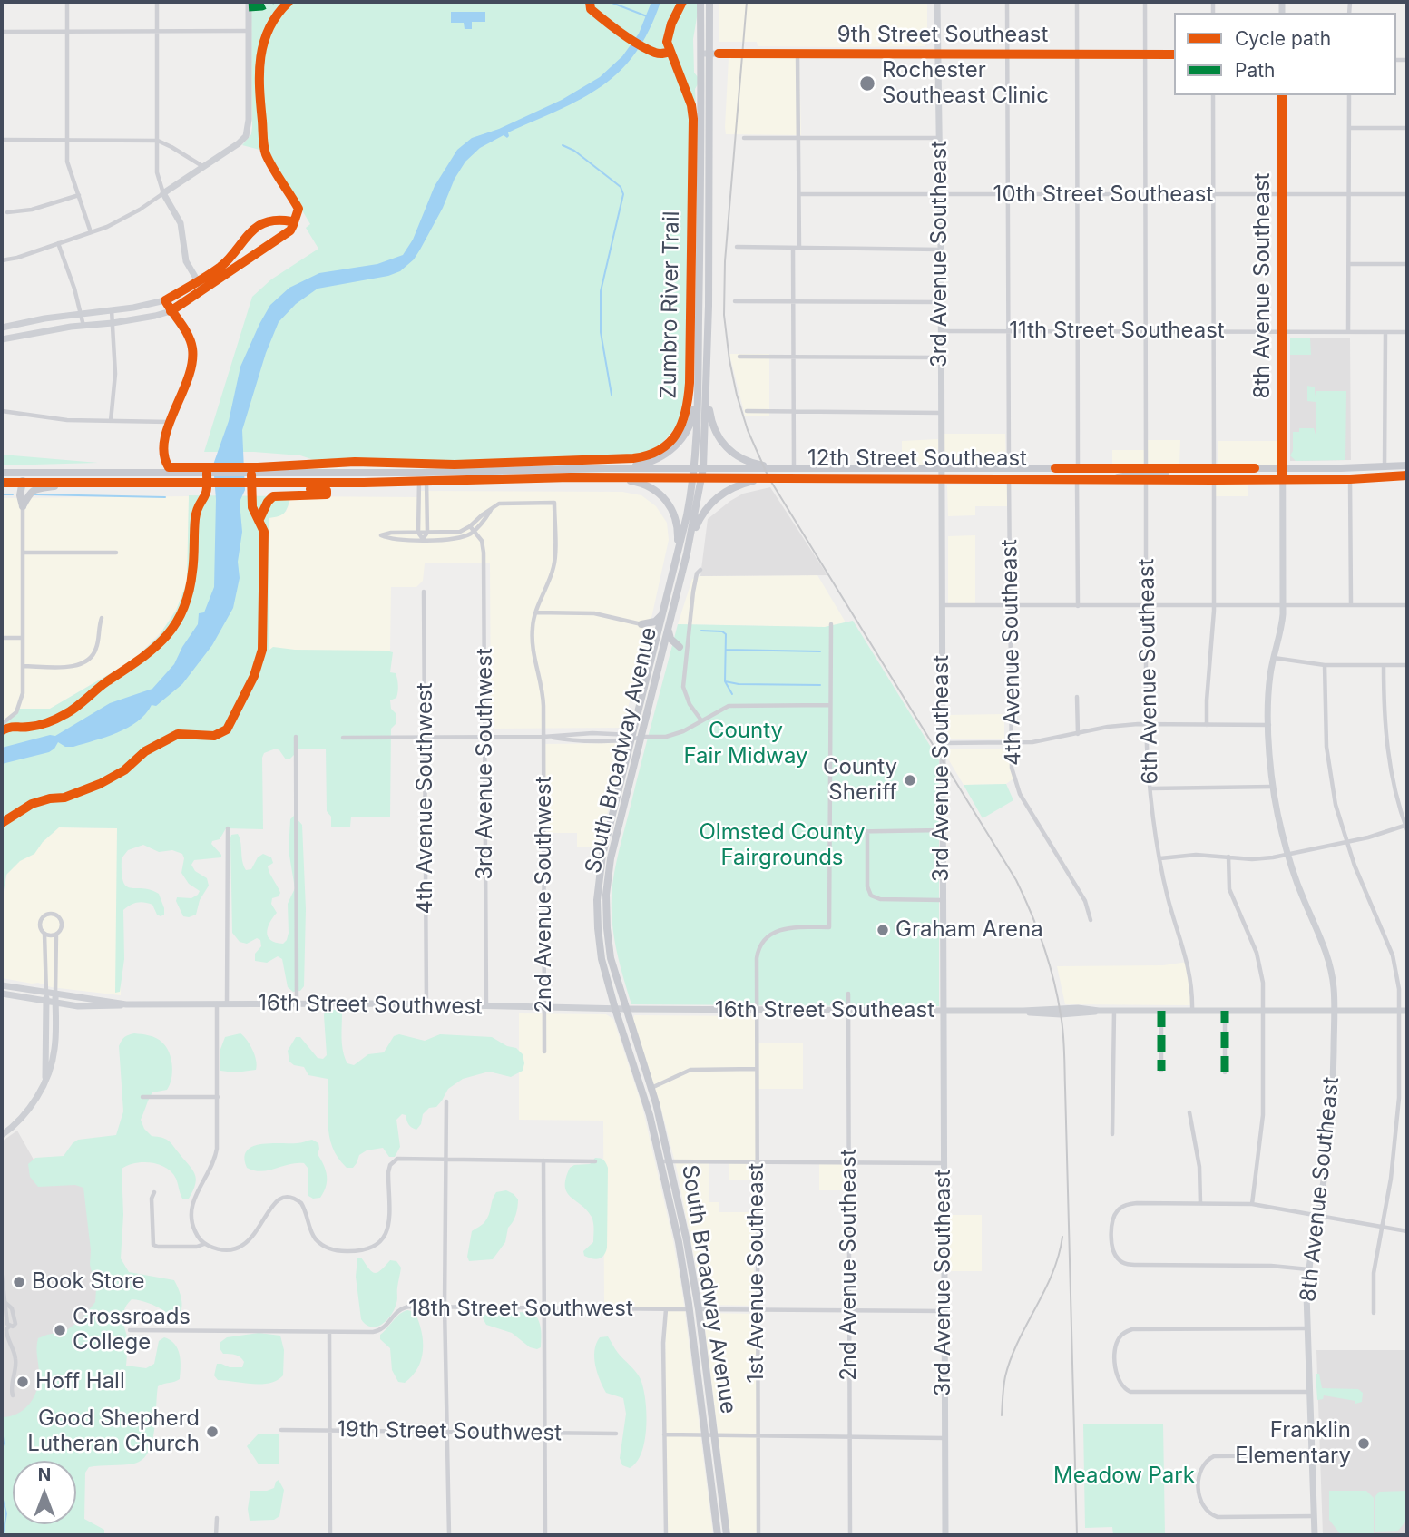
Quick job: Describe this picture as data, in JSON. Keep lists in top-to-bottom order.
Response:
{
  "streets": {
    "main road": ["12th Street Southeast", "South Broadway Avenue"],
    "street": [
      "9th Street Southeast",
      "10th Street Southeast",
      "3rd Avenue Southeast",
      "8th Avenue Southeast",
      "11th Street Southeast",
      "4th Avenue Southeast",
      "6th Avenue Southeast",
      "3rd Avenue Southwest",
      "4th Avenue Southwest",
      "2nd Avenue Southwest",
      "16th Street Southwest",
      "16th Street Southeast",
      "2nd Avenue Southeast",
      "1st Avenue Southeast",
      "18th Street Southwest",
      "19th Street Southwest"
    ],
    "cycle path": ["Zumbro River Trail"]
  },
  "crossings": [
    ["9th Street Southeast", "3rd Avenue Southeast"],
    ["9th Street Southeast", "South Broadway Avenue"],
    ["10th Street Southeast", "3rd Avenue Southeast"],
    ["10th Street Southeast", "8th Avenue Southeast"],
    ["3rd Avenue Southeast", "11th Street Southeast"],
    ["3rd Avenue Southeast", "12th Street Southeast"],
    ["3rd Avenue Southeast", "16th Street Southeast"],
    ["3rd Avenue Southeast", "18th Street Southwest"],
    ["8th Avenue Southeast", "11th Street Southeast"],
    ["8th Avenue Southeast", "12th Street Southeast"],
    ["8th Avenue Southeast", "16th Street Southeast"],
    ["12th Street Southeast", "4th Avenue Southeast"],
    ["12th Street Southeast", "6th Avenue Southeast"],
    ["12th Street Southeast", "South Broadway Avenue"],
    ["6th Avenue Southeast", "16th Street Southeast"],
    ["South Broadway Avenue", "16th Street Southwest"],
    ["South Broadway Avenue", "16th Street Southeast"],
    ["South Broadway Avenue", "18th Street Southwest"],
    ["3rd Avenue Southwest", "16th Street Southwest"],
    ["4th Avenue Southwest", "16th Street Southwest"],
    ["2nd Avenue Southwest", "16th Street Southwest"],
    ["16th Street Southwest", "16th Street Southeast"],
    ["16th Street Southeast", "2nd Avenue Southeast"],
    ["16th Street Southeast", "1st Avenue Southeast"],
    ["2nd Avenue Southeast", "18th Street Southwest"],
    ["1st Avenue Southeast", "18th Street Southwest"]
  ],
  "parks": ["County Fair Midway", "Olmsted County Fairgrounds", "Meadow Park"],
  "places": [
    "Rochester Southeast Clinic",
    "County Sheriff",
    "Graham Arena",
    "Book Store",
    "Crossroads College",
    "Hoff Hall",
    "Good Shepherd Lutheran Church",
    "Franklin Elementary"
  ],
  "legend": ["Cycle path", "Path"],
  "north": "top"
}
